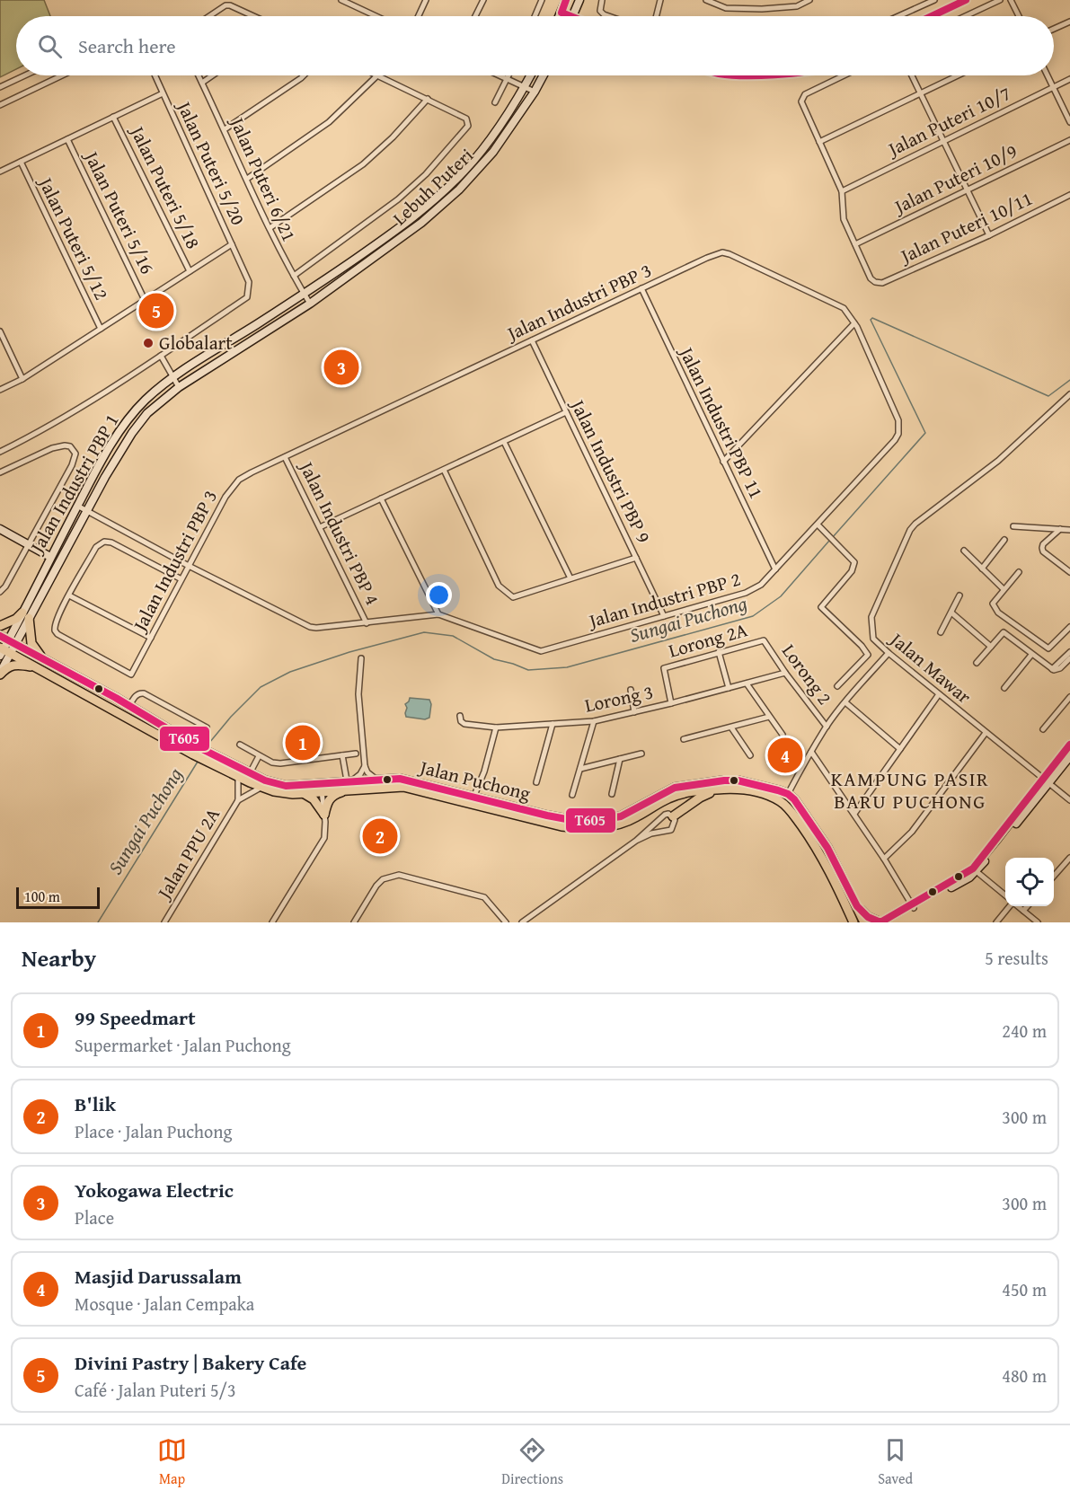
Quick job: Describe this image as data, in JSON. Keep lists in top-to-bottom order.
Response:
{
  "streets": {
    "main road": ["Lebuh Puteri", "Jalan Industri PBP 1", "Jalan Puchong"],
    "street": [
      "Jalan Puteri 10/7",
      "Jalan Puteri 5/20",
      "Jalan Puteri 10/9",
      "Jalan Puteri 6/21",
      "Jalan Puteri 5/18",
      "Jalan Puteri 5/16",
      "Jalan Puteri 10/11",
      "Jalan Puteri 5/12",
      "Jalan Industri PBP 3",
      "Jalan Industri PBP 11",
      "Jalan Industri PBP 9",
      "Jalan Industri PBP 4",
      "Jalan Industri PBP 2",
      "Lorong 2A",
      "Jalan Mawar",
      "Lorong 2",
      "Lorong 3",
      "Jalan PPU 2A"
    ]
  },
  "crossings": [
    ["Jalan Puteri 10/9", "Jalan Puteri 10/11"],
    ["Jalan Puteri 6/21", "Lebuh Puteri"],
    ["Jalan Puteri 6/21", "Jalan Industri PBP 1"],
    ["Lebuh Puteri", "Jalan Industri PBP 1"],
    ["Jalan Industri PBP 3", "Jalan Industri PBP 11"],
    ["Jalan Industri PBP 3", "Jalan Industri PBP 9"],
    ["Jalan Industri PBP 3", "Jalan Industri PBP 4"],
    ["Jalan Industri PBP 3", "Jalan Industri PBP 2"],
    ["Jalan Industri PBP 11", "Jalan Industri PBP 2"],
    ["Jalan Industri PBP 9", "Jalan Industri PBP 2"],
    ["Jalan Industri PBP 1", "Jalan Industri PBP 2"],
    ["Jalan Industri PBP 1", "Jalan Puchong"],
    ["Jalan Industri PBP 4", "Jalan Industri PBP 2"],
    ["Lorong 2A", "Lorong 2"],
    ["Lorong 2A", "Lorong 3"],
    ["Lorong 2", "Lorong 3"]
  ],
  "districts": ["KAMPUNG PASIR BARU PUCHONG"],
  "water": ["Sungai Puchong"],
  "places": ["Globalart"],
  "lines": ["transit line T605"],
  "scale_bar": "100 m",
  "page": {
    "search": "Search here",
    "pins": [
      "5",
      "3",
      "1",
      "4",
      "2"
    ],
    "scale": "100 m",
    "heading": ["Nearby", "5 results"],
    "list": [
      {
        "mark": "1",
        "name": "99 Speedmart",
        "note": "Supermarket · Jalan Puchong",
        "value": "240 m"
      },
      {
        "mark": "2",
        "name": "B'lik",
        "note": "Place · Jalan Puchong",
        "value": "300 m"
      },
      {
        "mark": "3",
        "name": "Yokogawa Electric",
        "note": "Place",
        "value": "300 m"
      },
      {
        "mark": "4",
        "name": "Masjid Darussalam",
        "note": "Mosque · Jalan Cempaka",
        "value": "450 m"
      },
      {
        "mark": "5",
        "name": "Divini Pastry | Bakery Cafe",
        "note": "Café · Jalan Puteri 5/3",
        "value": "480 m"
      }
    ],
    "nav": ["Map", "Directions", "Saved"]
  }
}
